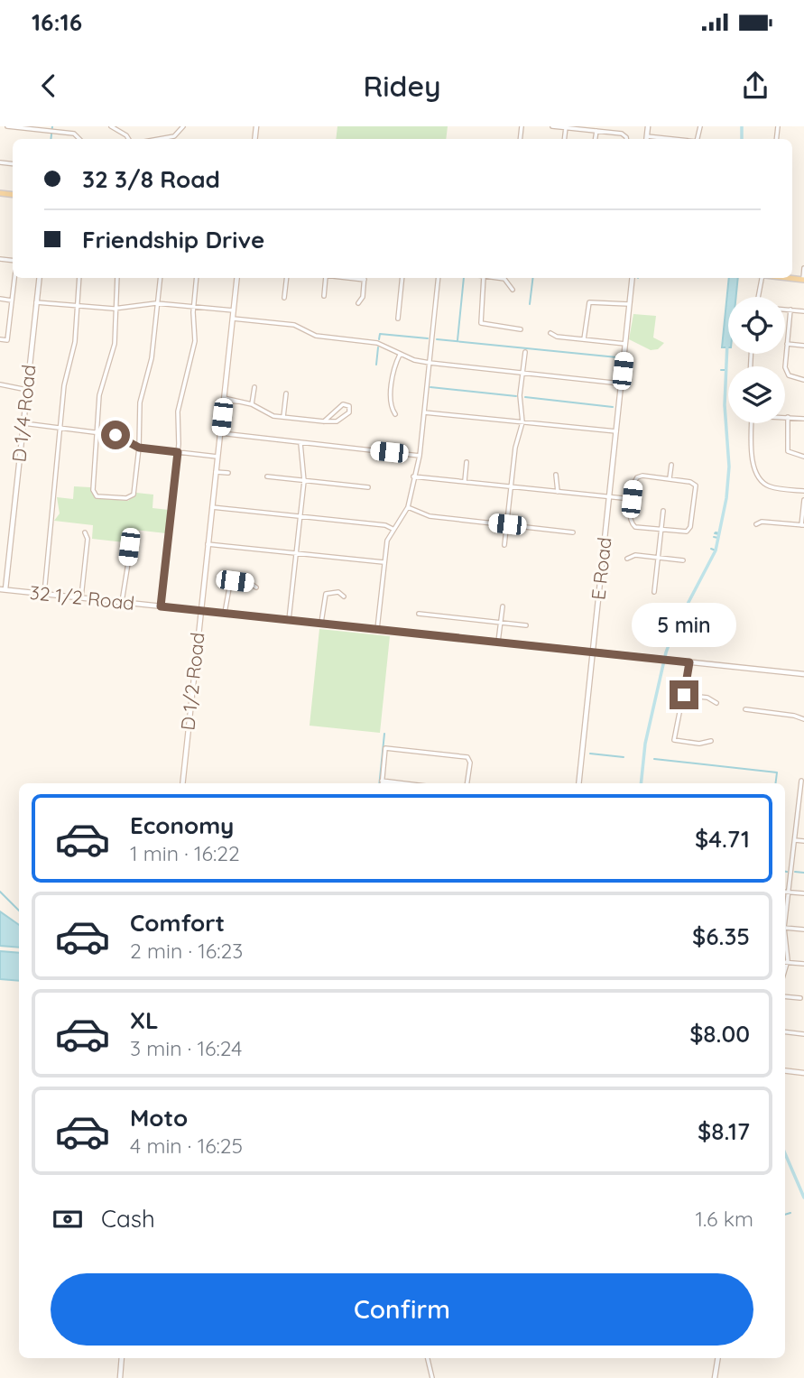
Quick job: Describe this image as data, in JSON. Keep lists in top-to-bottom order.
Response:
{
  "streets": {
    "street": [
      "D 1/4 Road",
      "E Road",
      "32 1/2 Road",
      "D 1/2 Road"
    ]
  },
  "crossings": [
    ["D 1/4 Road", "32 1/2 Road"],
    ["E Road", "32 1/2 Road"],
    ["32 1/2 Road", "D 1/2 Road"]
  ],
  "page": {
    "status": "16:16",
    "header": "Ridey",
    "banner": ["32 3/8 Road", "Friendship Drive"],
    "bubble": "5 min",
    "list": [
      {
        "name": "Economy",
        "note": "1 min · 16:22",
        "value": "$4.71"
      },
      {
        "name": "Comfort",
        "note": "2 min · 16:23",
        "value": "$6.35"
      },
      {
        "name": "XL",
        "note": "3 min · 16:24",
        "value": "$8.00"
      },
      {
        "name": "Moto",
        "note": "4 min · 16:25",
        "value": "$8.17"
      }
    ],
    "pay": ["Cash", "1.6 km"],
    "buttons": "Confirm"
  }
}
